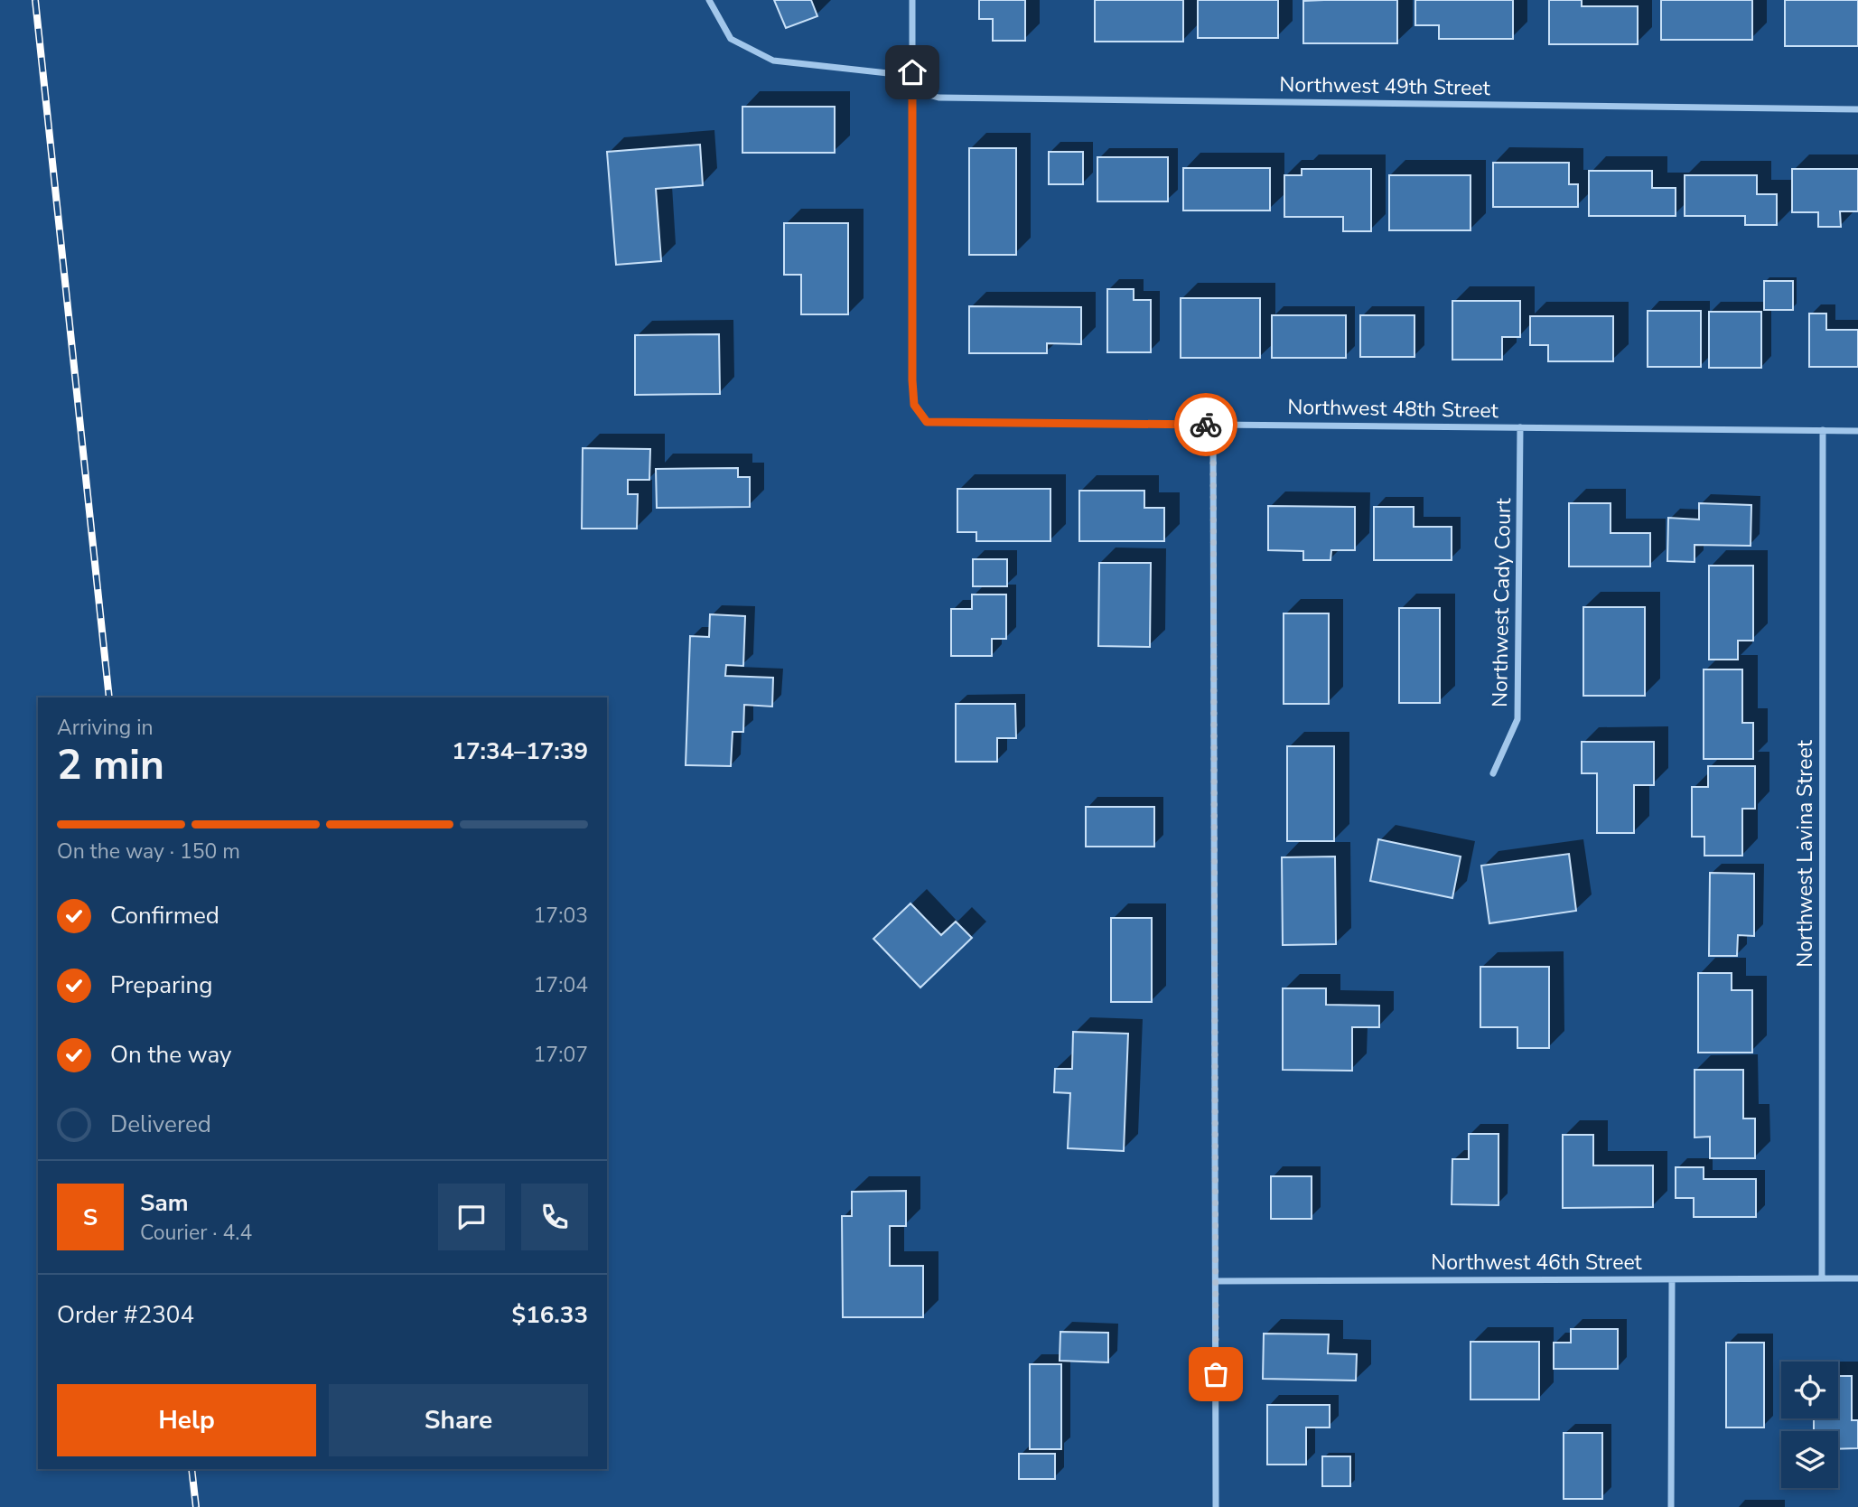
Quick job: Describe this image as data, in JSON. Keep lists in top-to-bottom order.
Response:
{
  "streets": {
    "street": [
      "Northwest 49th Street",
      "Northwest 48th Street",
      "Northwest Cady Court",
      "Northwest Lavina Street",
      "Northwest 46th Street"
    ]
  },
  "crossings": [
    ["Northwest 49th Street", "Northwest 48th Street"],
    ["Northwest 48th Street", "Northwest Cady Court"],
    ["Northwest 48th Street", "Northwest Lavina Street"],
    ["Northwest Lavina Street", "Northwest 46th Street"]
  ],
  "page": {
    "heading": ["2 min", "Arriving in", "17:34–17:39"],
    "panel": [
      "Sam",
      "Courier · 4.4",
      "Order #2304",
      "$16.33"
    ],
    "bar": "On the way · 150 m",
    "list": [
      ["Confirmed", "17:03"],
      ["Preparing", "17:04"],
      ["On the way", "17:07"],
      "Delivered"
    ],
    "round": "S",
    "buttons": ["Help", "Share"]
  }
}
